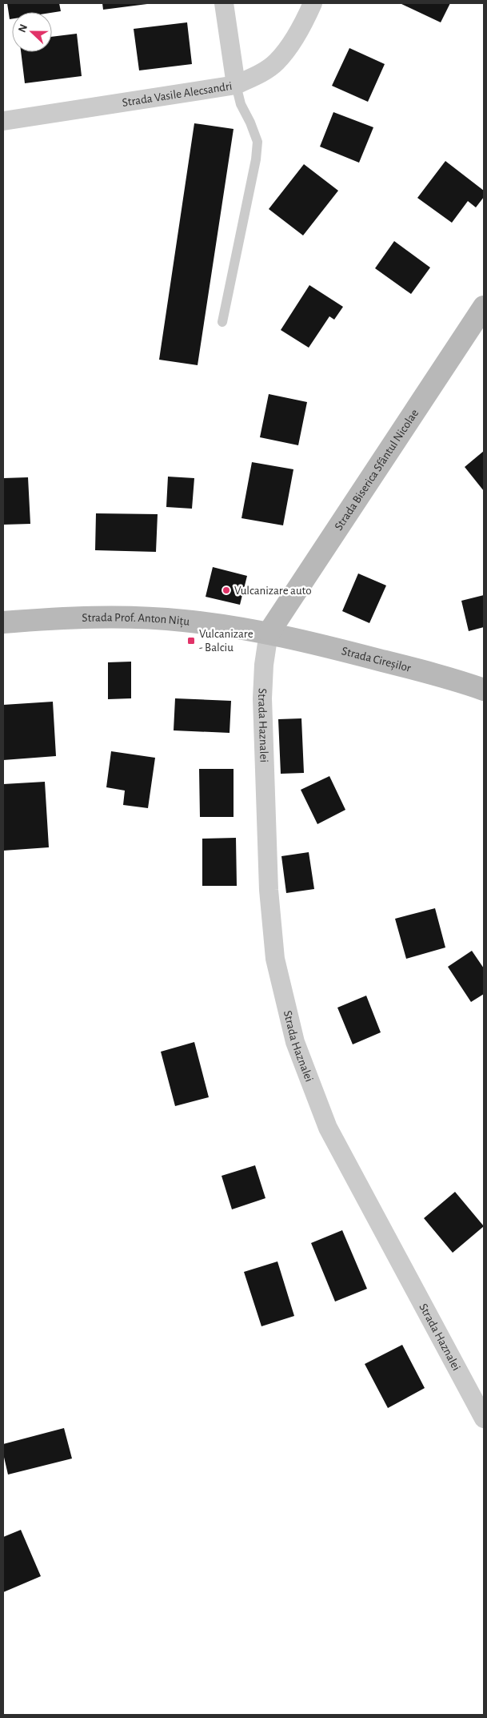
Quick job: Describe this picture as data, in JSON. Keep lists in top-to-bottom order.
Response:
{
  "streets": {
    "street": [
      "Strada Vasile Alecsandri",
      "Strada Biserica Sfântul Nicolae",
      "Strada Prof. Anton Nițu",
      "Strada Cireșilor",
      "Strada Haznalei"
    ]
  },
  "crossings": [
    ["Strada Biserica Sfântul Nicolae", "Strada Prof. Anton Nițu"],
    ["Strada Biserica Sfântul Nicolae", "Strada Cireșilor"],
    ["Strada Biserica Sfântul Nicolae", "Strada Haznalei"],
    ["Strada Prof. Anton Nițu", "Strada Cireșilor"],
    ["Strada Prof. Anton Nițu", "Strada Haznalei"],
    ["Strada Cireșilor", "Strada Haznalei"]
  ],
  "places": {
    "other": ["Vulcanizare auto"],
    "transit": ["Vulcanizare - Balciu"]
  },
  "north": "left"
}
